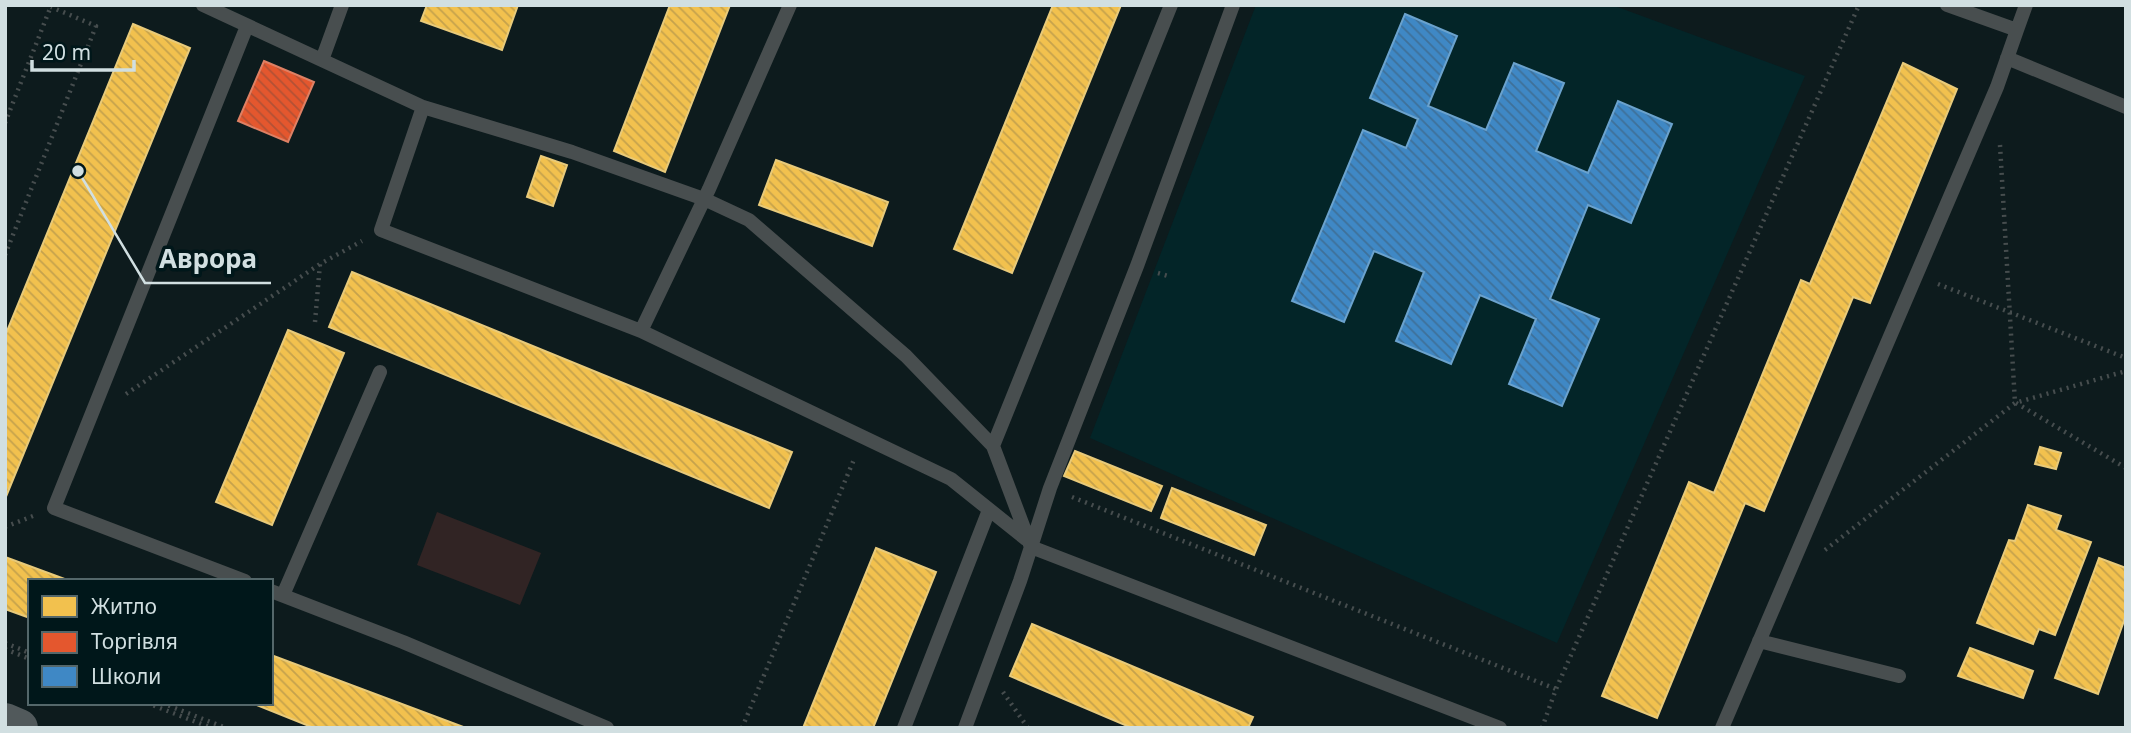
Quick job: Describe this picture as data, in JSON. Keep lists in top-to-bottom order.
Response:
{
  "places": ["Аврора"],
  "legend": ["Житло", "Торгівля", "Школи"],
  "scale_bar": "20 m"
}
